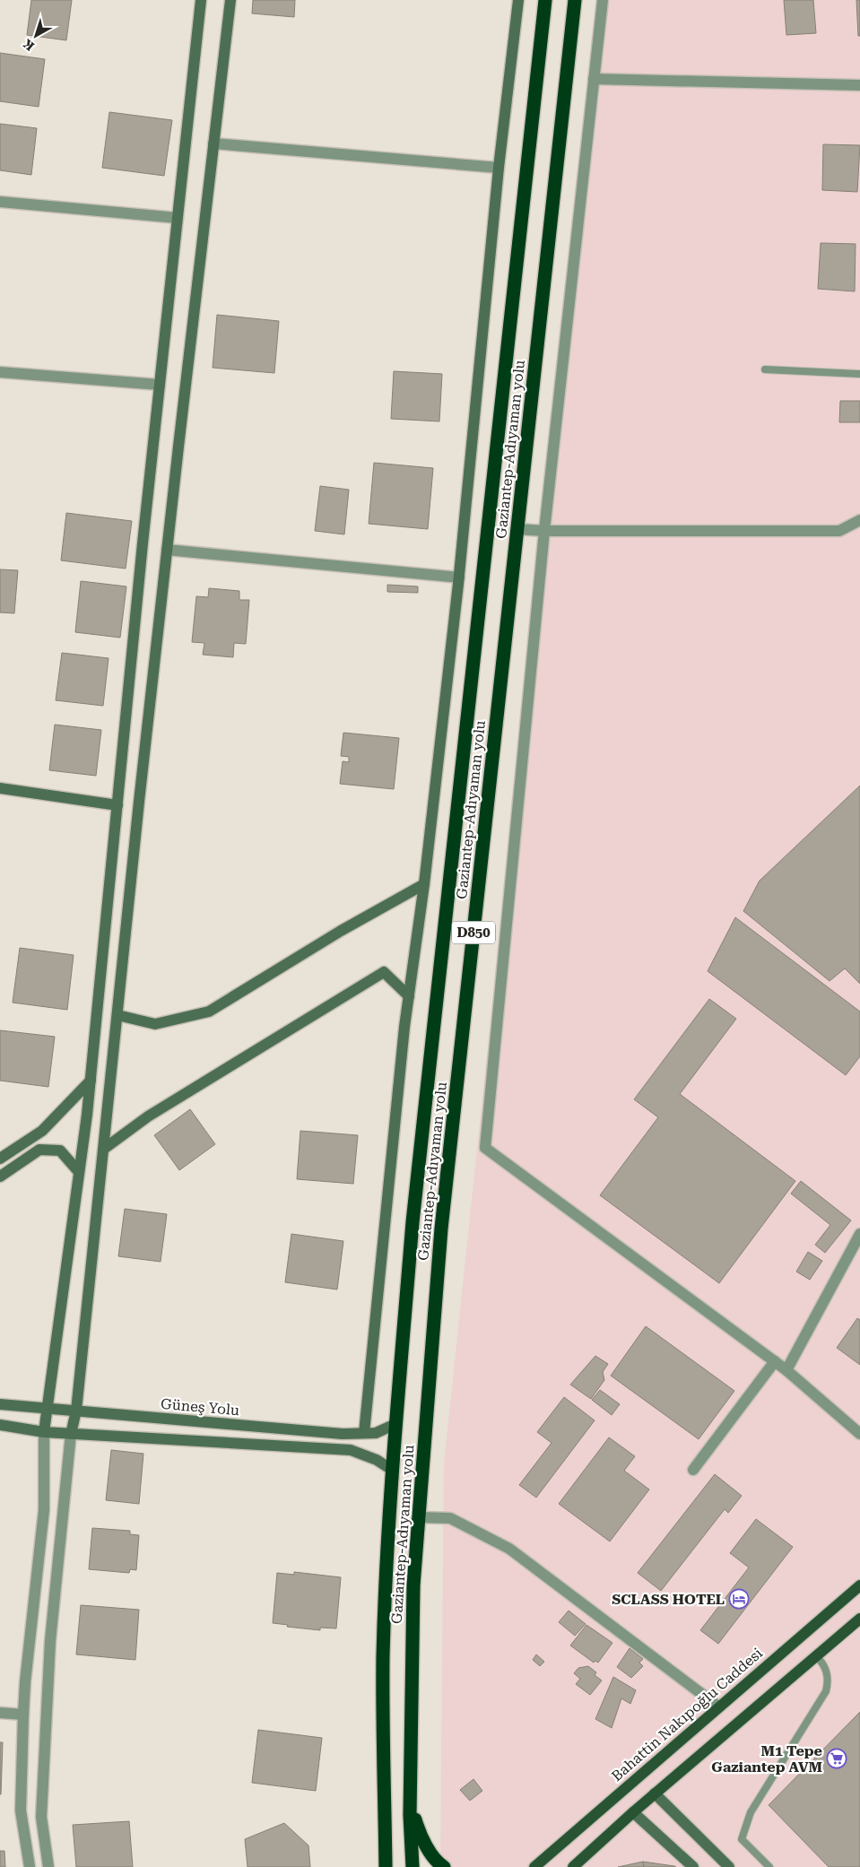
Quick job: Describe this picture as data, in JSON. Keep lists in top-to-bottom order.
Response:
{
  "streets": {
    "highway": ["Gaziantep-Adıyaman yolu", "D850"],
    "main road": ["Bahattin Nakıpoğlu Caddesi"],
    "street": ["Güneş Yolu"]
  },
  "crossings": [
    ["Gaziantep-Adıyaman yolu", "Güneş Yolu"]
  ],
  "places": {
    "hotel": ["SCLASS HOTEL"],
    "supermarket": ["M1 Tepe Gaziantep AVM"]
  },
  "north": "bottom left"
}
